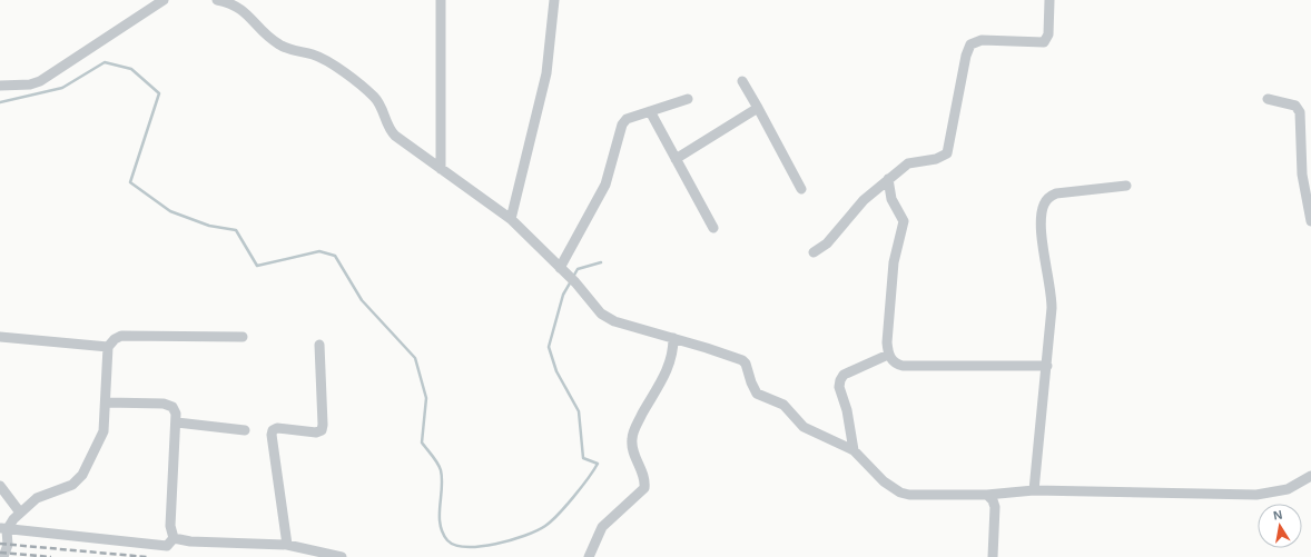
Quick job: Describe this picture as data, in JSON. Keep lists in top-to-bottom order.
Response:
{
  "north": "top"
}
